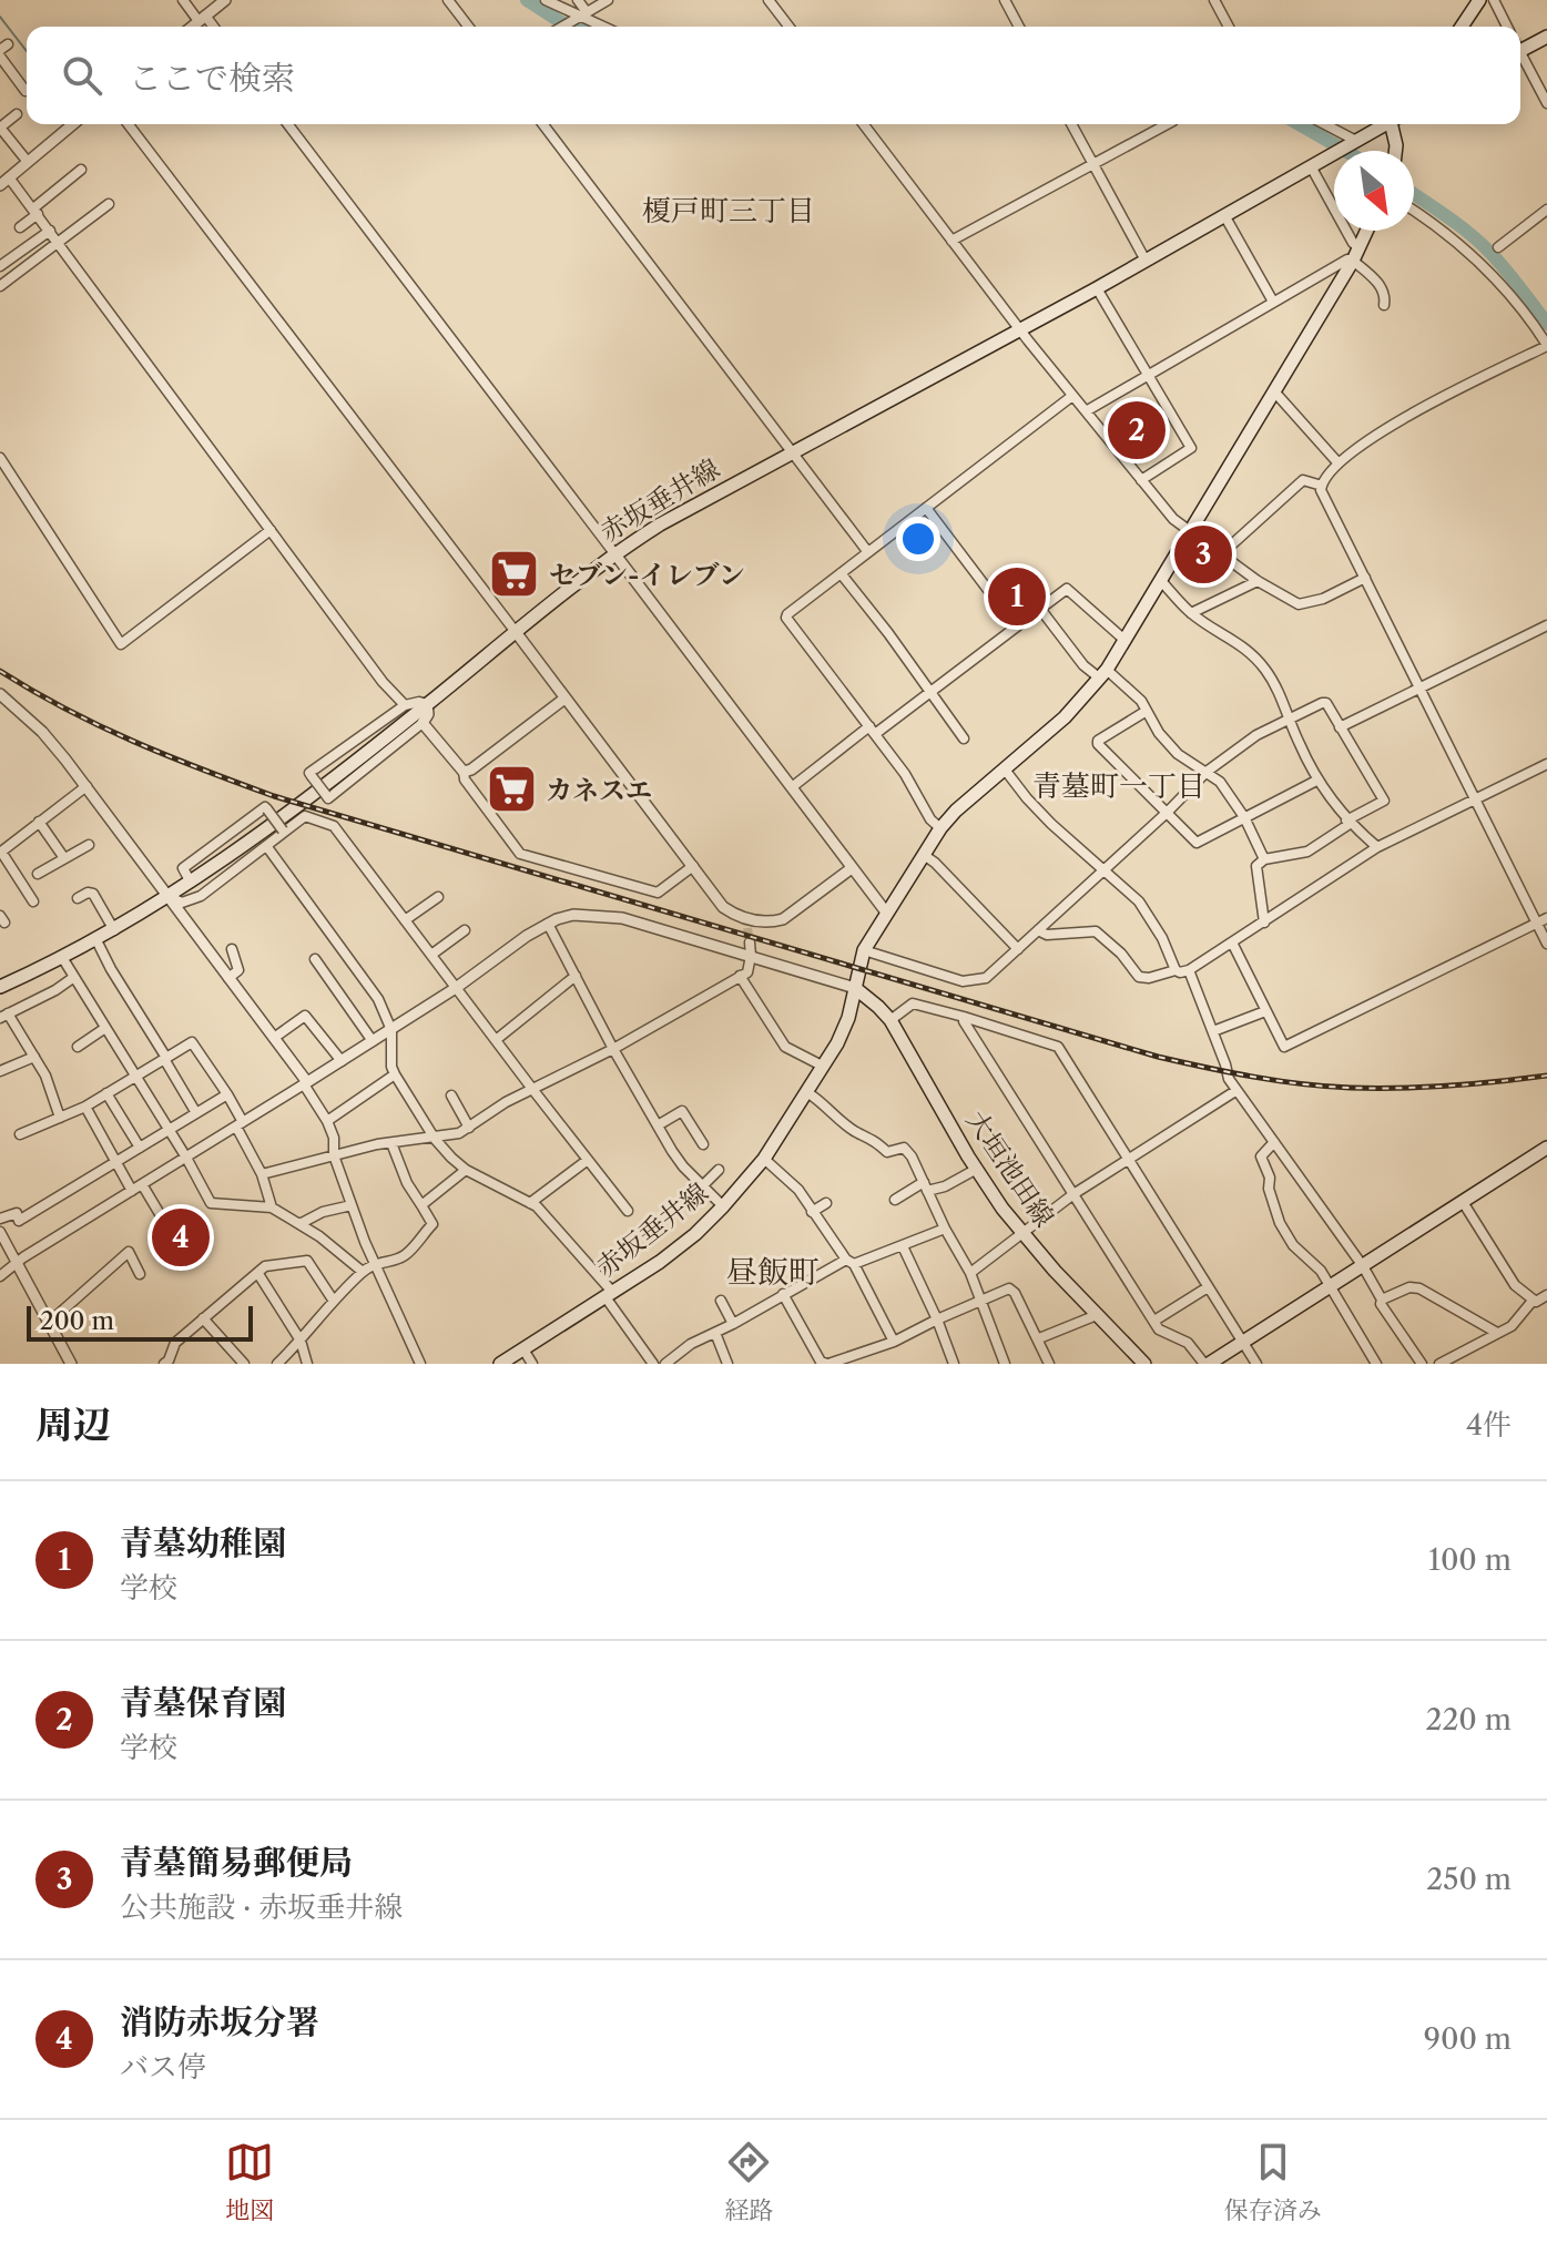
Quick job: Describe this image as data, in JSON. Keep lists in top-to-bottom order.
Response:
{
  "streets": {
    "main road": ["赤坂垂井線", "大垣池田線"]
  },
  "crossings": [
    ["赤坂垂井線", "大垣池田線"]
  ],
  "districts": ["榎戸町三丁目", "青墓町一丁目", "昼飯町"],
  "places": {
    "supermarket": ["セブン-イレブン", "カネスエ"]
  },
  "scale_bar": "200 m",
  "north": "bottom right",
  "page": {
    "search": "ここで検索",
    "pins": [
      "2",
      "3",
      "1",
      "4"
    ],
    "scale": "200 m",
    "heading": ["周辺", "4件"],
    "list": [
      {
        "mark": "1",
        "name": "青墓幼稚園",
        "note": "学校",
        "value": "100 m"
      },
      {
        "mark": "2",
        "name": "青墓保育園",
        "note": "学校",
        "value": "220 m"
      },
      {
        "mark": "3",
        "name": "青墓簡易郵便局",
        "note": "公共施設 · 赤坂垂井線",
        "value": "250 m"
      },
      {
        "mark": "4",
        "name": "消防赤坂分署",
        "note": "バス停",
        "value": "900 m"
      }
    ],
    "nav": ["地図", "経路", "保存済み"]
  }
}
